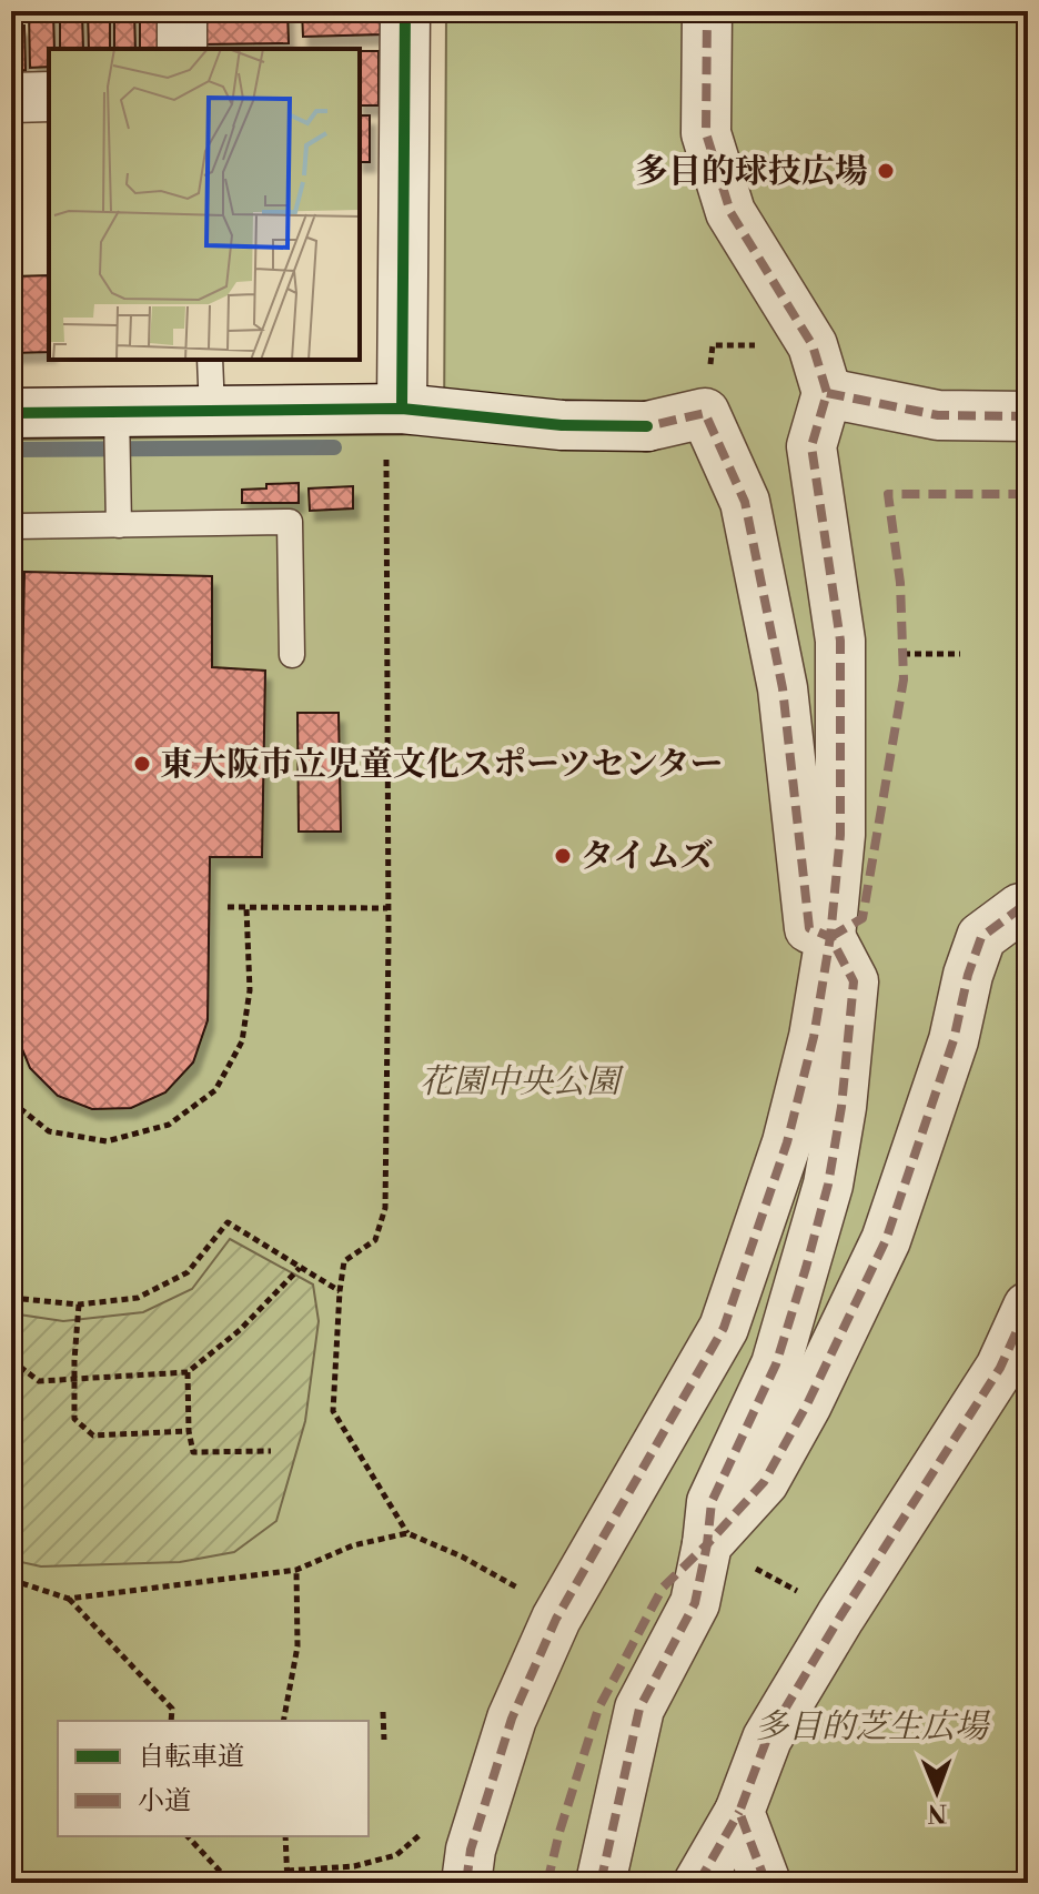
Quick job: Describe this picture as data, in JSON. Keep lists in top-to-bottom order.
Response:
{
  "parks": ["花園中央公園", "多目的芝生広場"],
  "places": ["多目的球技広場", "東大阪市立児童文化スポーツセンター", "タイムズ"],
  "legend": ["自転車道", "小道"],
  "north": "bottom"
}
